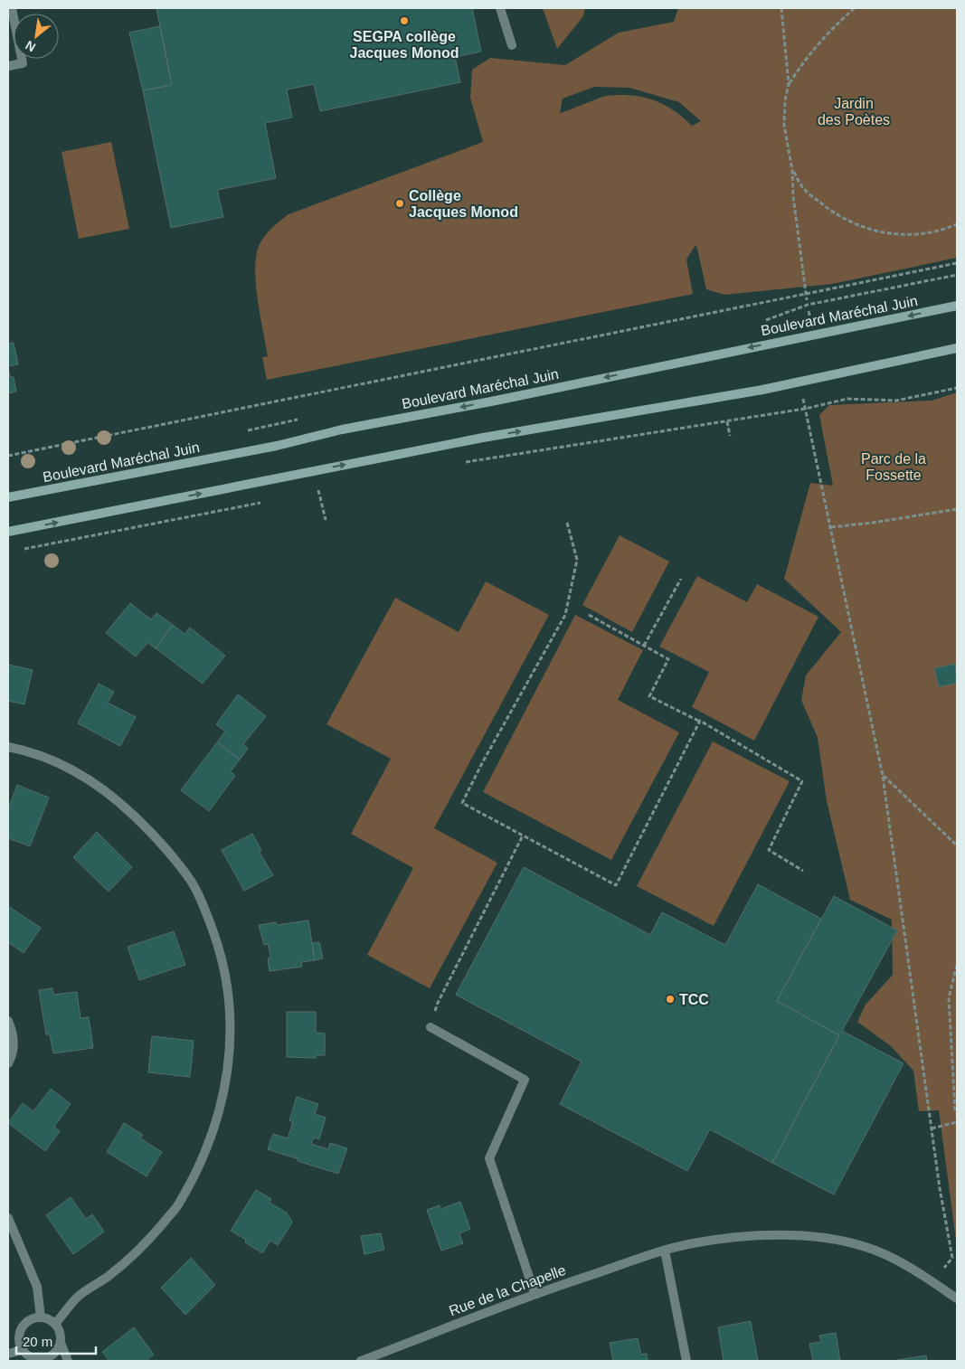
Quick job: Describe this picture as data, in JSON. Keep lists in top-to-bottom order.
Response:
{
  "streets": {
    "main road": ["Boulevard Maréchal Juin"],
    "street": ["Rue de la Chapelle"]
  },
  "parks": ["Jardin des Poètes", "Parc de la Fossette"],
  "places": ["SEGPA collège Jacques Monod", "Collège Jacques Monod", "TCC"],
  "scale_bar": "20 m",
  "north": "bottom left"
}
